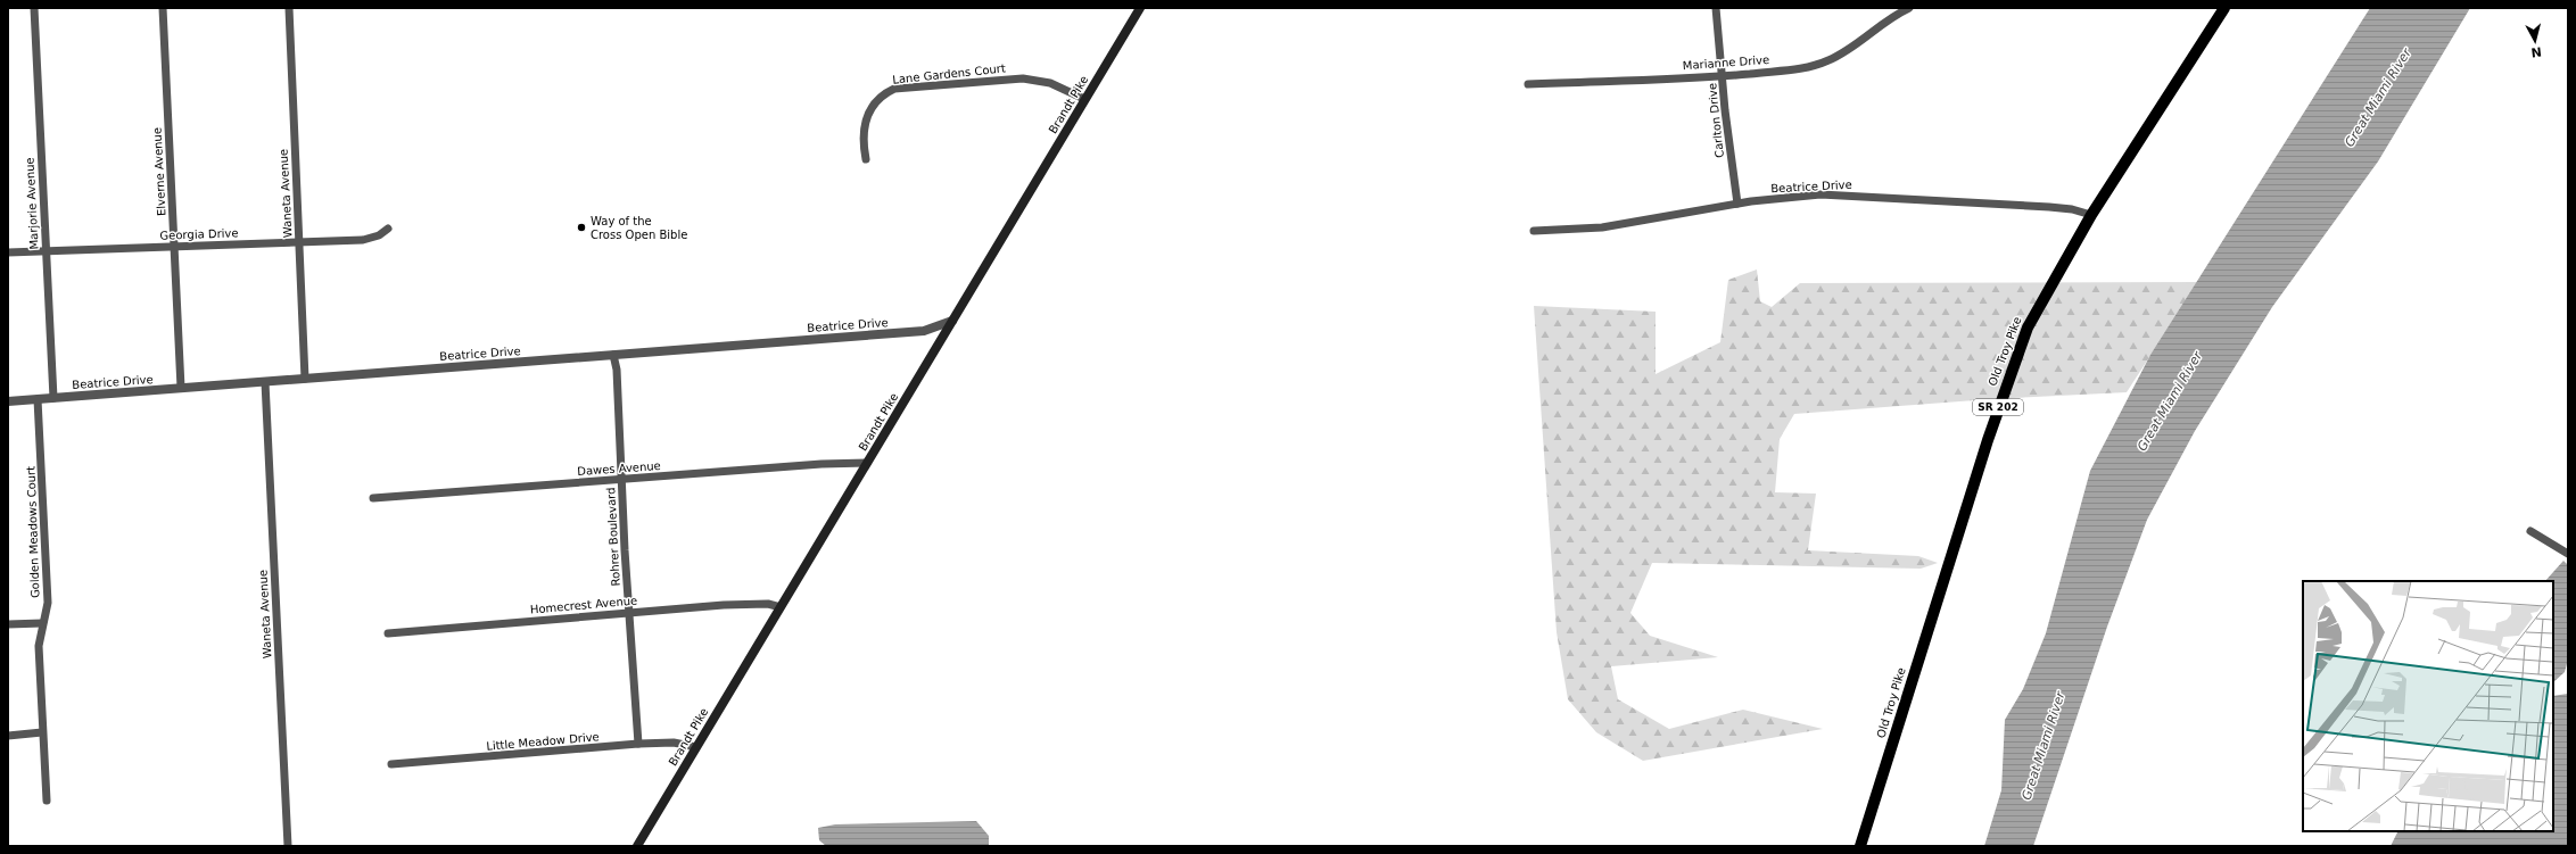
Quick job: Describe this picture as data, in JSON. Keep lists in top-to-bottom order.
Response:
{
  "streets": {
    "main road": ["Brandt Pike", "Old Troy Pike", "SR 202"],
    "street": [
      "Marianne Drive",
      "Lane Gardens Court",
      "Carlton Drive",
      "Elverne Avenue",
      "Beatrice Drive",
      "Waneta Avenue",
      "Marjorie Avenue",
      "Georgia Drive",
      "Dawes Avenue",
      "Golden Meadows Court",
      "Rohrer Boulevard",
      "Homecrest Avenue",
      "Little Meadow Drive"
    ]
  },
  "crossings": [
    ["Marianne Drive", "Carlton Drive"],
    ["Lane Gardens Court", "Brandt Pike"],
    ["Brandt Pike", "Beatrice Drive"],
    ["Brandt Pike", "Dawes Avenue"],
    ["Brandt Pike", "Homecrest Avenue"],
    ["Brandt Pike", "Little Meadow Drive"],
    ["Carlton Drive", "Beatrice Drive"],
    ["Elverne Avenue", "Beatrice Drive"],
    ["Elverne Avenue", "Georgia Drive"],
    ["Beatrice Drive", "Waneta Avenue"],
    ["Beatrice Drive", "Marjorie Avenue"],
    ["Beatrice Drive", "Old Troy Pike"],
    ["Beatrice Drive", "Golden Meadows Court"],
    ["Beatrice Drive", "Rohrer Boulevard"],
    ["Waneta Avenue", "Georgia Drive"],
    ["Marjorie Avenue", "Georgia Drive"],
    ["Dawes Avenue", "Rohrer Boulevard"],
    ["Rohrer Boulevard", "Homecrest Avenue"],
    ["Rohrer Boulevard", "Little Meadow Drive"]
  ],
  "water": ["Great Miami River"],
  "places": ["Way of the Cross Open Bible"],
  "north": "bottom"
}
